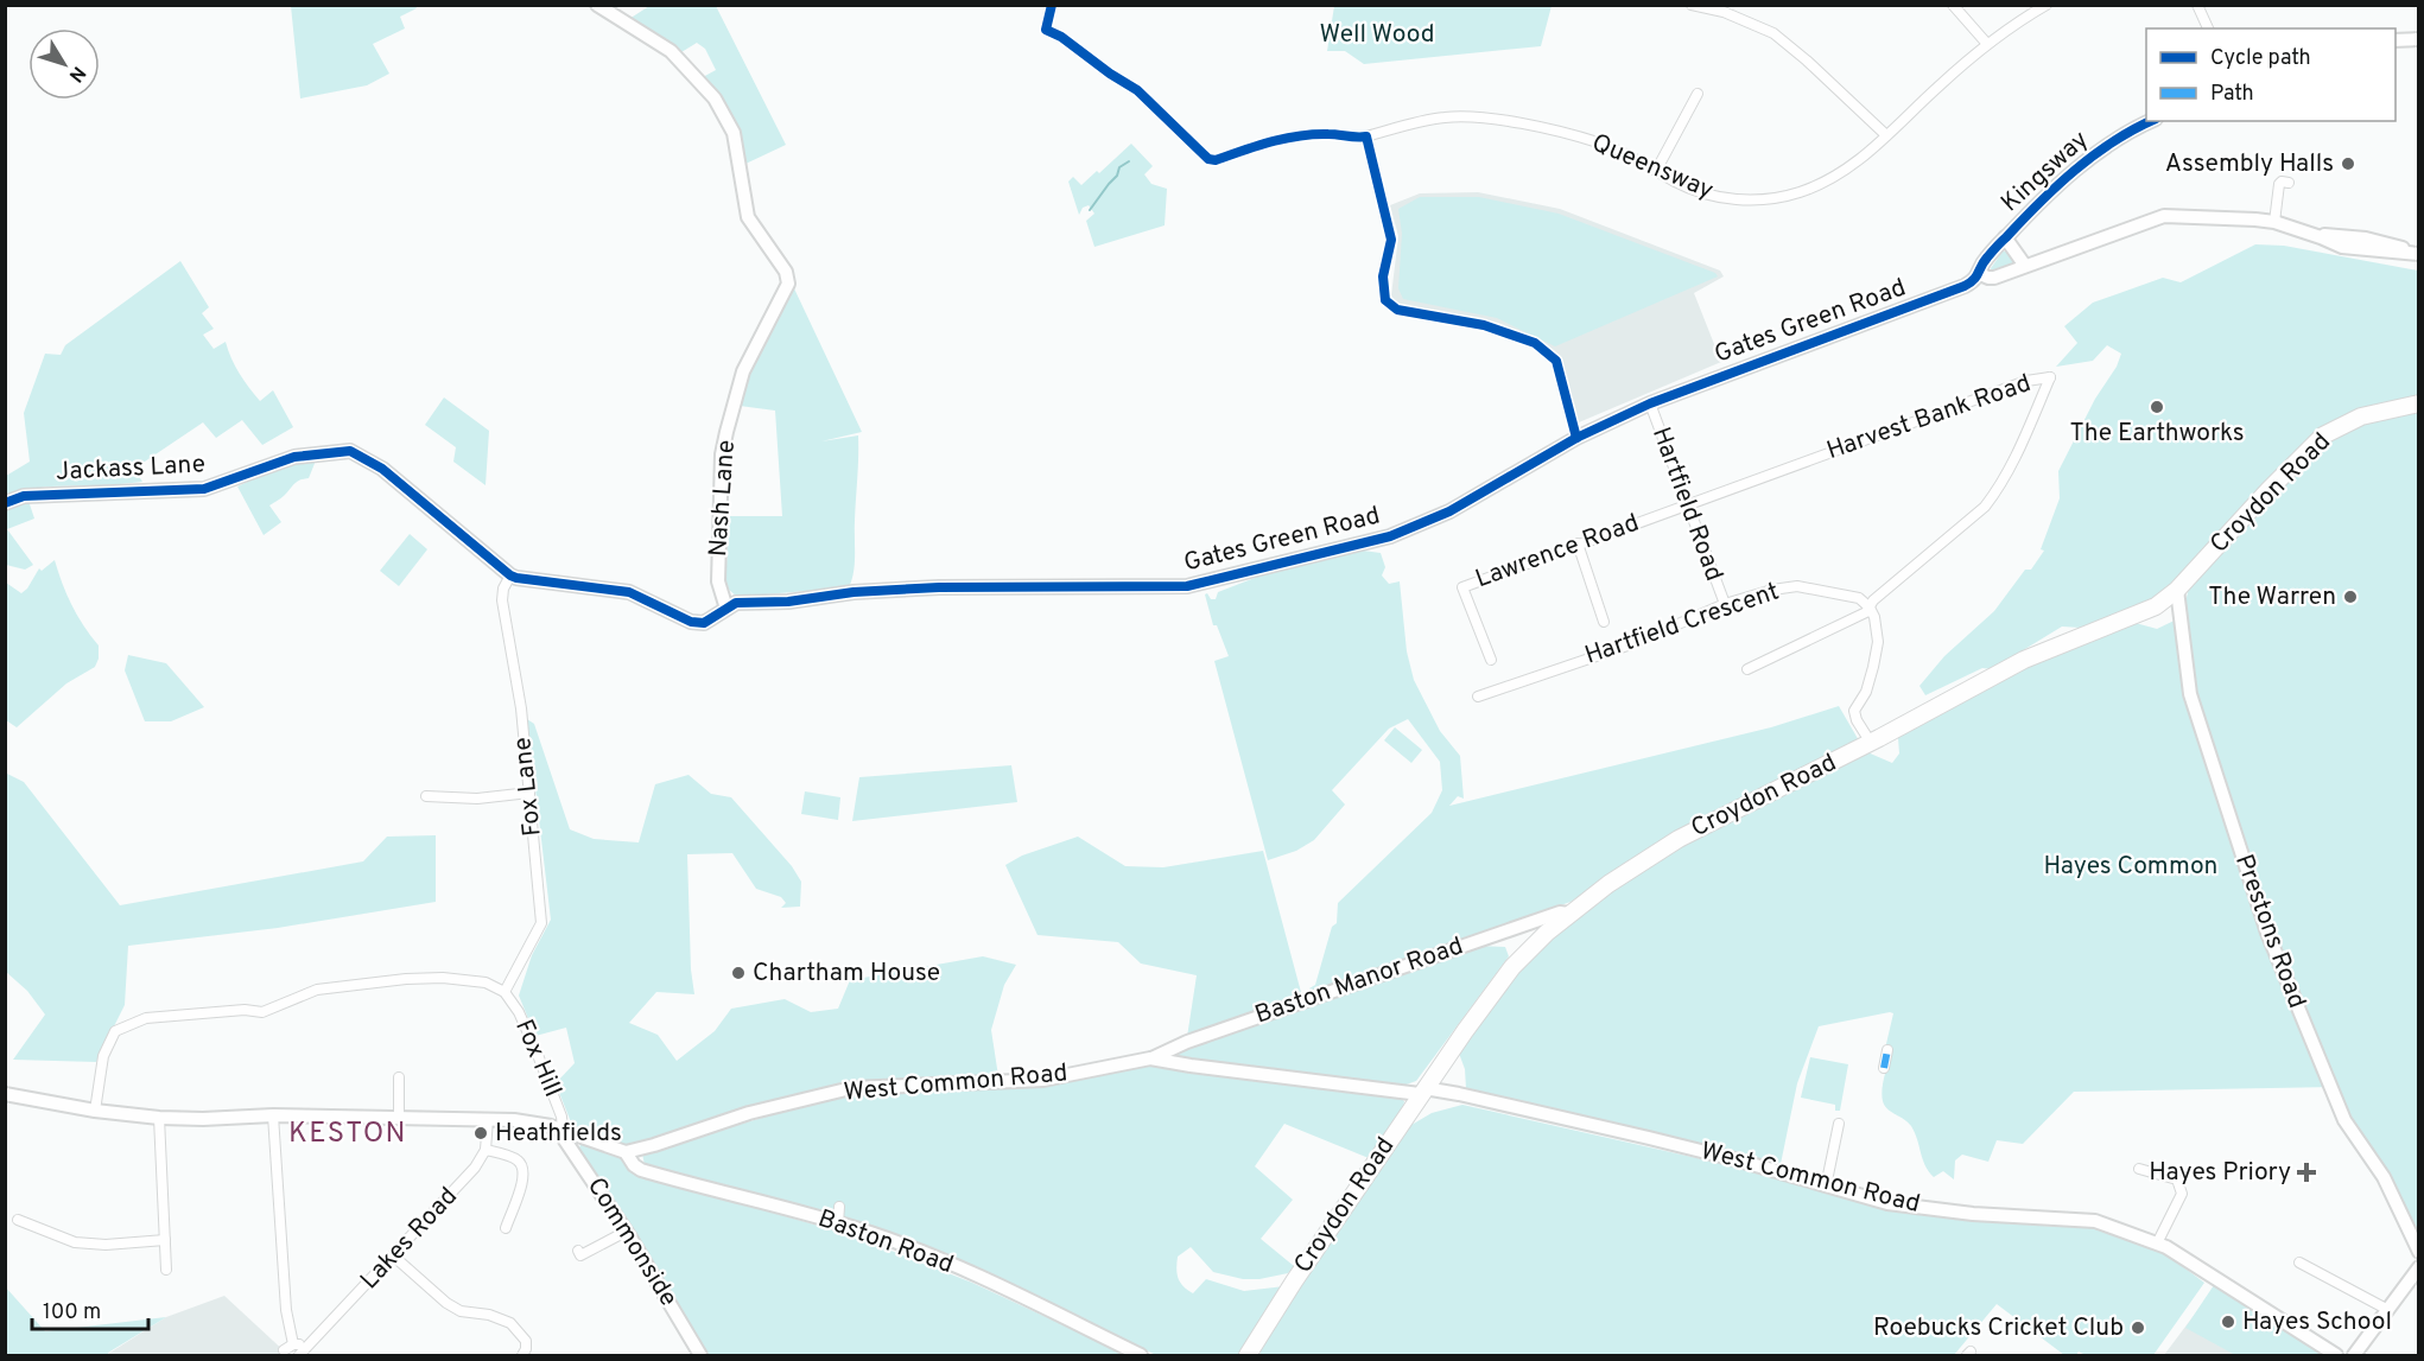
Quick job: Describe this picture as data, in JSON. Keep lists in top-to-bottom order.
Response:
{
  "streets": {
    "highway": ["Croydon Road"],
    "street": [
      "Queensway",
      "Kingsway",
      "Gates Green Road",
      "Harvest Bank Road",
      "Jackass Lane",
      "Nash Lane",
      "Hartfield Road",
      "Lawrence Road",
      "Hartfield Crescent",
      "Fox Lane",
      "Prestons Road",
      "Baston Manor Road",
      "Fox Hill",
      "West Common Road",
      "Lakes Road",
      "Commonside",
      "Baston Road"
    ]
  },
  "crossings": [
    ["Kingsway", "Gates Green Road"],
    ["Gates Green Road", "Jackass Lane"],
    ["Gates Green Road", "Nash Lane"],
    ["Gates Green Road", "Hartfield Road"],
    ["Gates Green Road", "Fox Lane"],
    ["Harvest Bank Road", "Hartfield Road"],
    ["Harvest Bank Road", "Lawrence Road"],
    ["Harvest Bank Road", "Hartfield Crescent"],
    ["Jackass Lane", "Fox Lane"],
    ["Croydon Road", "Prestons Road"],
    ["Croydon Road", "Baston Manor Road"],
    ["Croydon Road", "West Common Road"],
    ["Hartfield Road", "Lawrence Road"],
    ["Hartfield Road", "Hartfield Crescent"],
    ["Fox Lane", "Fox Hill"],
    ["Baston Manor Road", "West Common Road"],
    ["Fox Hill", "Commonside"],
    ["West Common Road", "Baston Road"]
  ],
  "districts": ["KESTON"],
  "parks": ["Well Wood", "Hayes Common"],
  "places": {
    "other": [
      "Assembly Halls",
      "The Earthworks",
      "The Warren",
      "Chartham House",
      "Heathfields",
      "Hayes School",
      "Roebucks Cricket Club"
    ],
    "health": ["Hayes Priory"]
  },
  "legend": ["Cycle path", "Path"],
  "scale_bar": "100 m",
  "north": "bottom right"
}
